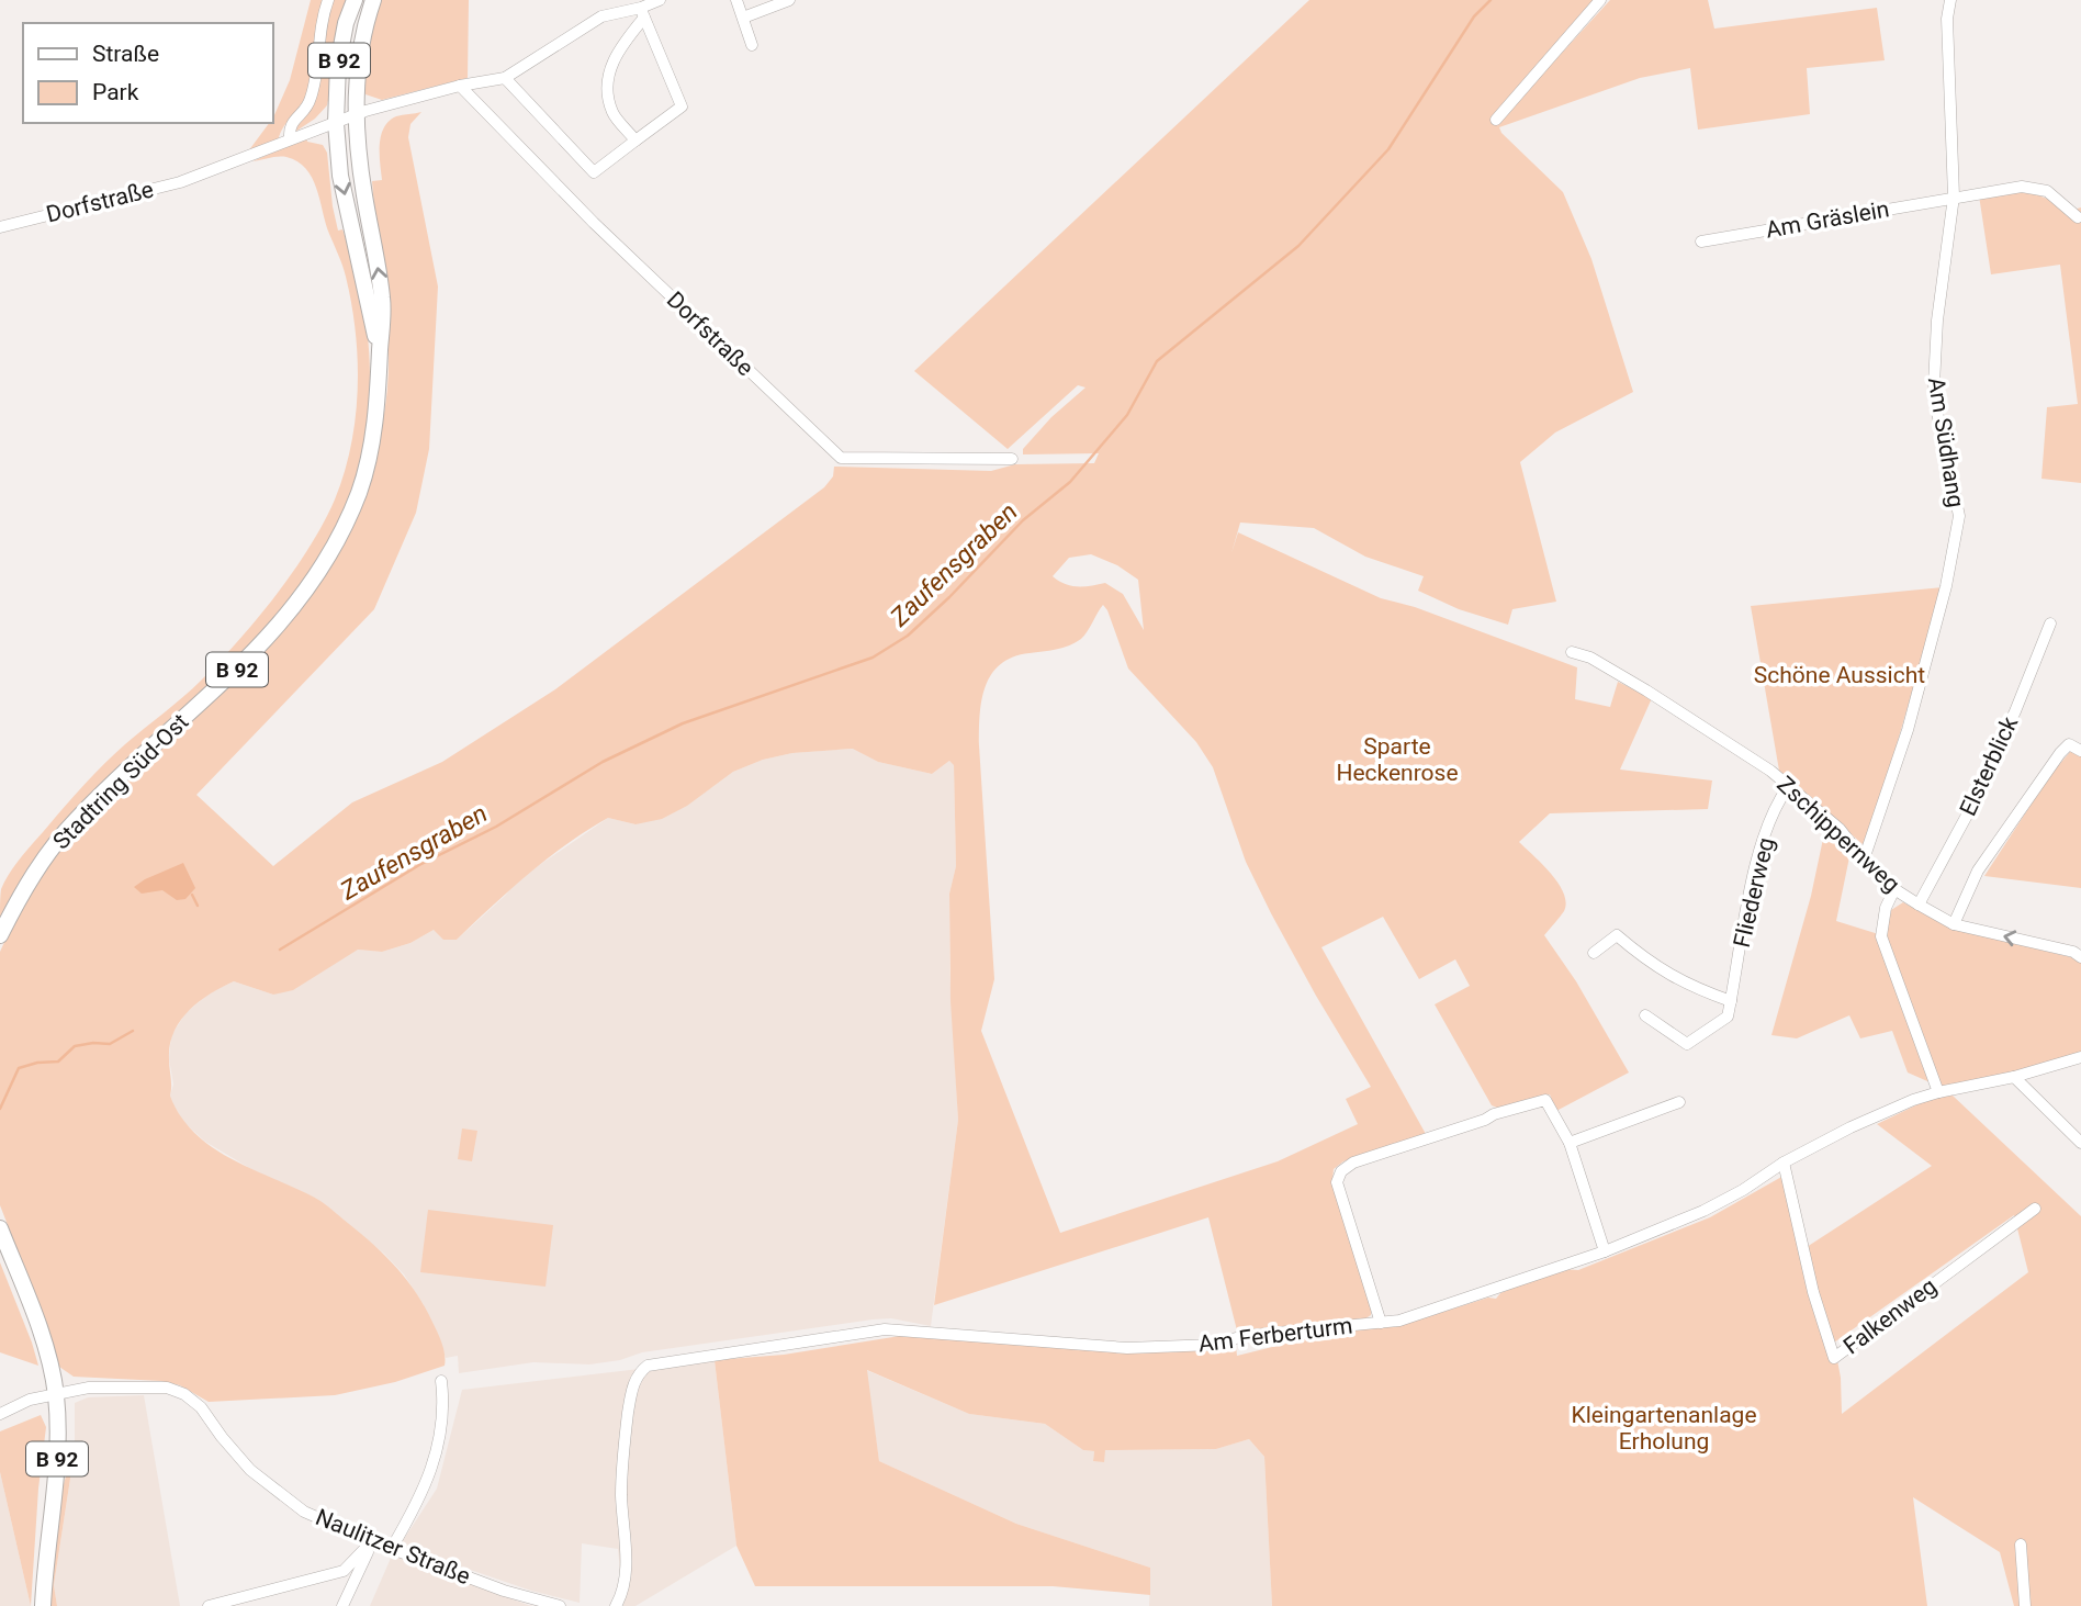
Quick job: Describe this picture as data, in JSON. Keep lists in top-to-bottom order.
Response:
{
  "streets": {
    "main road": ["B 92", "Stadtring Süd-Ost"],
    "street": [
      "Dorfstraße",
      "Am Gräslein",
      "Am Südhang",
      "Elsterblick",
      "Zschippernweg",
      "Fliederweg",
      "Falkenweg",
      "Am Ferberturm",
      "Naulitzer Straße"
    ]
  },
  "crossings": [
    ["B 92", "Naulitzer Straße"],
    ["Dorfstraße", "Stadtring Süd-Ost"],
    ["Am Gräslein", "Am Südhang"],
    ["Am Südhang", "Zschippernweg"],
    ["Elsterblick", "Zschippernweg"],
    ["Zschippernweg", "Fliederweg"],
    ["Falkenweg", "Am Ferberturm"]
  ],
  "water": ["Zaufensgraben"],
  "parks": ["Schöne Aussicht", "Sparte Heckenrose", "Kleingartenanlage Erholung"],
  "legend": ["Straße", "Park"]
}
